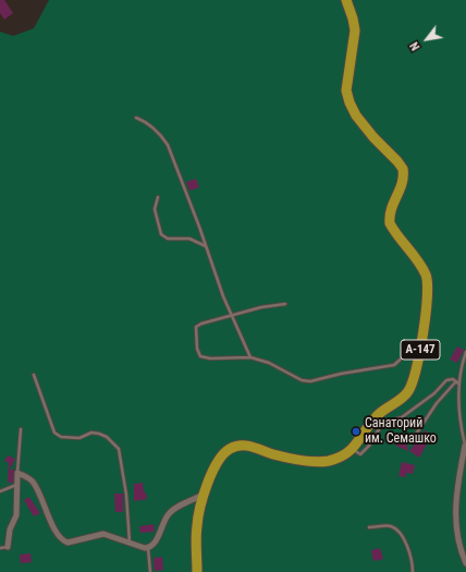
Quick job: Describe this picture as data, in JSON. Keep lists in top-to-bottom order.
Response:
{
  "streets": {
    "highway": ["А-147"]
  },
  "places": ["Санаторий им. Семашко"],
  "north": "bottom left"
}
